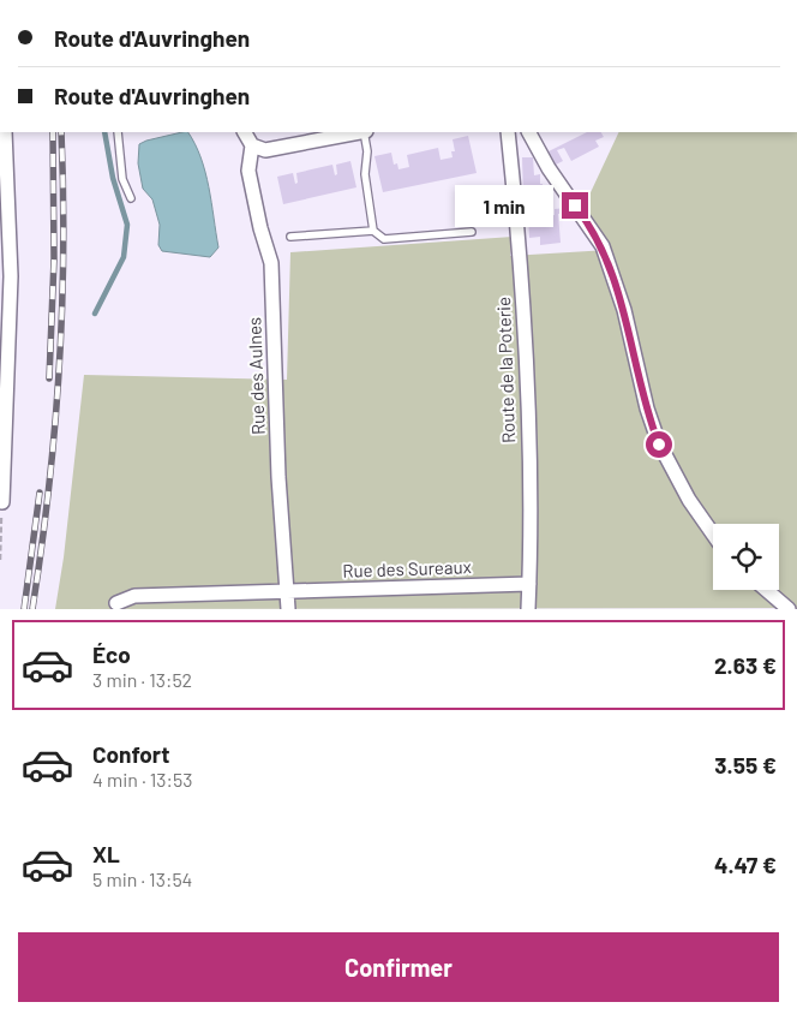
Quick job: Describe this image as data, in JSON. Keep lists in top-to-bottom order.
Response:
{
  "streets": {
    "street": ["Route de la Poterie", "Rue des Aulnes", "Rue des Sureaux"]
  },
  "crossings": [
    ["Route de la Poterie", "Rue des Sureaux"],
    ["Rue des Aulnes", "Rue des Sureaux"]
  ],
  "page": {
    "banner": ["Route d'Auvringhen", "Route d'Auvringhen"],
    "bubble": "1 min",
    "list": [
      {
        "name": "Éco",
        "note": "3 min · 13:52",
        "value": "2.63 €"
      },
      {
        "name": "Confort",
        "note": "4 min · 13:53",
        "value": "3.55 €"
      },
      {
        "name": "XL",
        "note": "5 min · 13:54",
        "value": "4.47 €"
      }
    ],
    "buttons": "Confirmer"
  }
}
